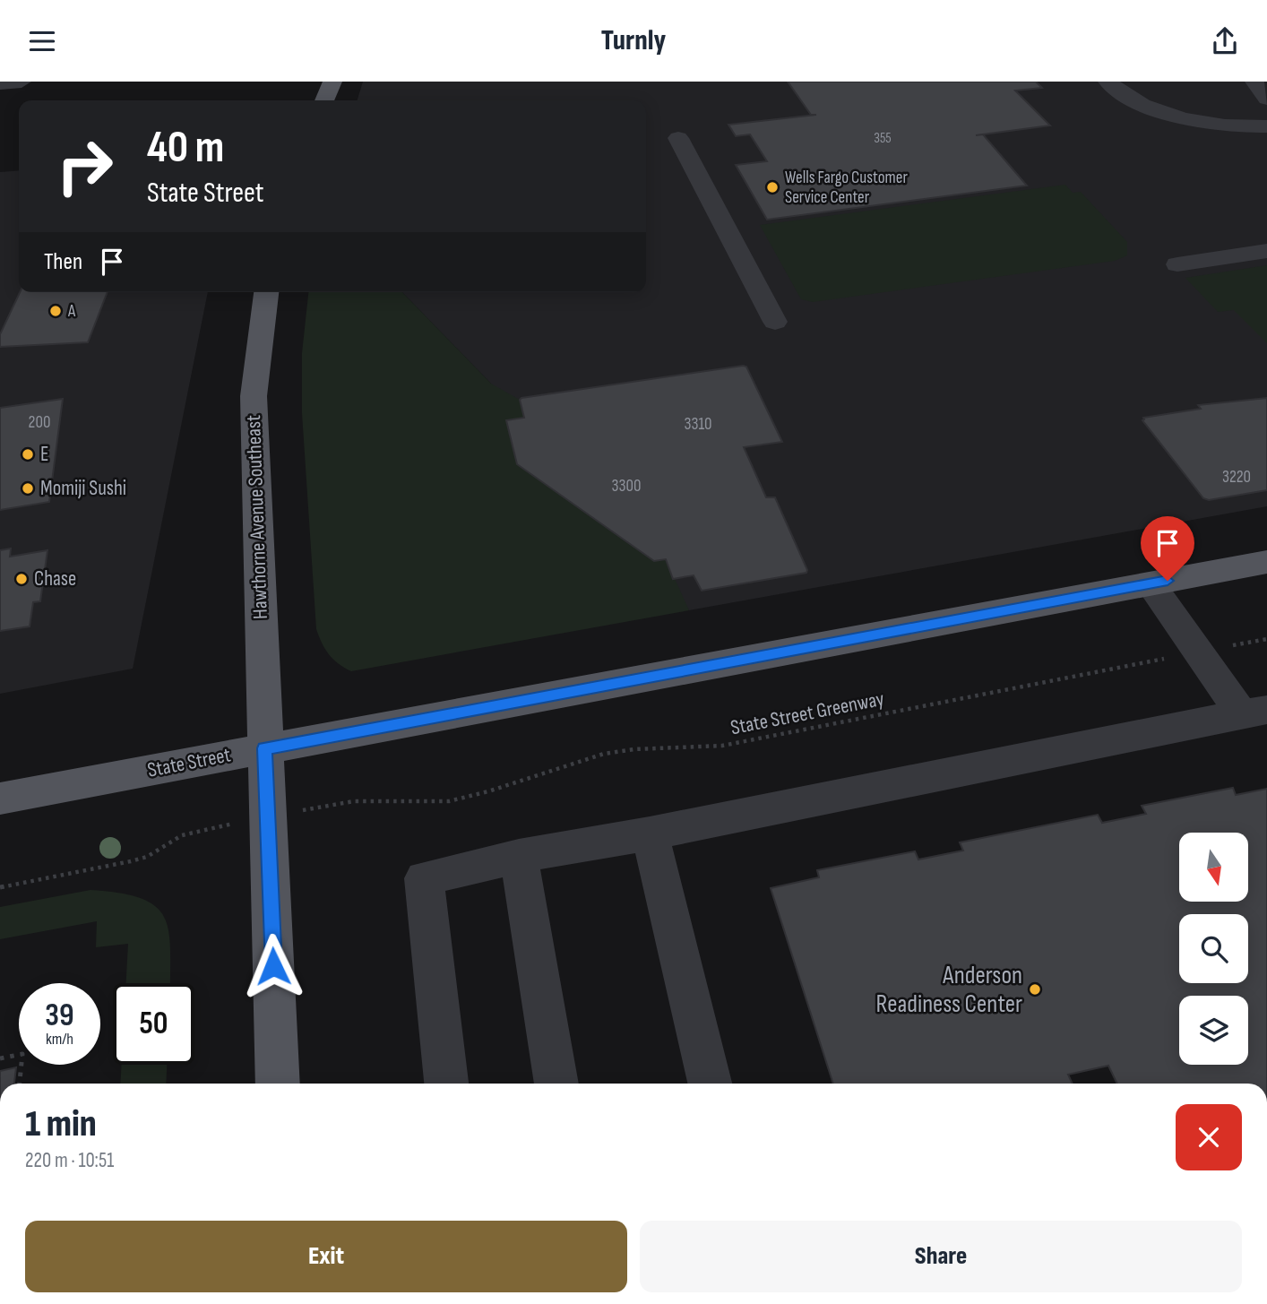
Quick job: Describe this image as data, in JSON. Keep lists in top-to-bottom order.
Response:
{
  "streets": {
    "main road": ["Hawthorne Avenue Southeast", "State Street"],
    "path": ["State Street Greenway"]
  },
  "crossings": [
    ["Hawthorne Avenue Southeast", "State Street"]
  ],
  "places": [
    "Wells Fargo Customer Service Center",
    "A",
    "E",
    "Momiji Sushi",
    "Chase",
    "Anderson Readiness Center"
  ],
  "house_numbers": [
    "355",
    "200",
    "3310",
    "3220",
    "3300"
  ],
  "north": "bottom",
  "page": {
    "header": "Turnly",
    "turn": ["40 m", "State Street"],
    "then": "Then",
    "speed": "39 km/h",
    "limit": "50",
    "heading": ["1 min", "220 m · 10:51"],
    "buttons": ["Exit", "Share"]
  }
}
